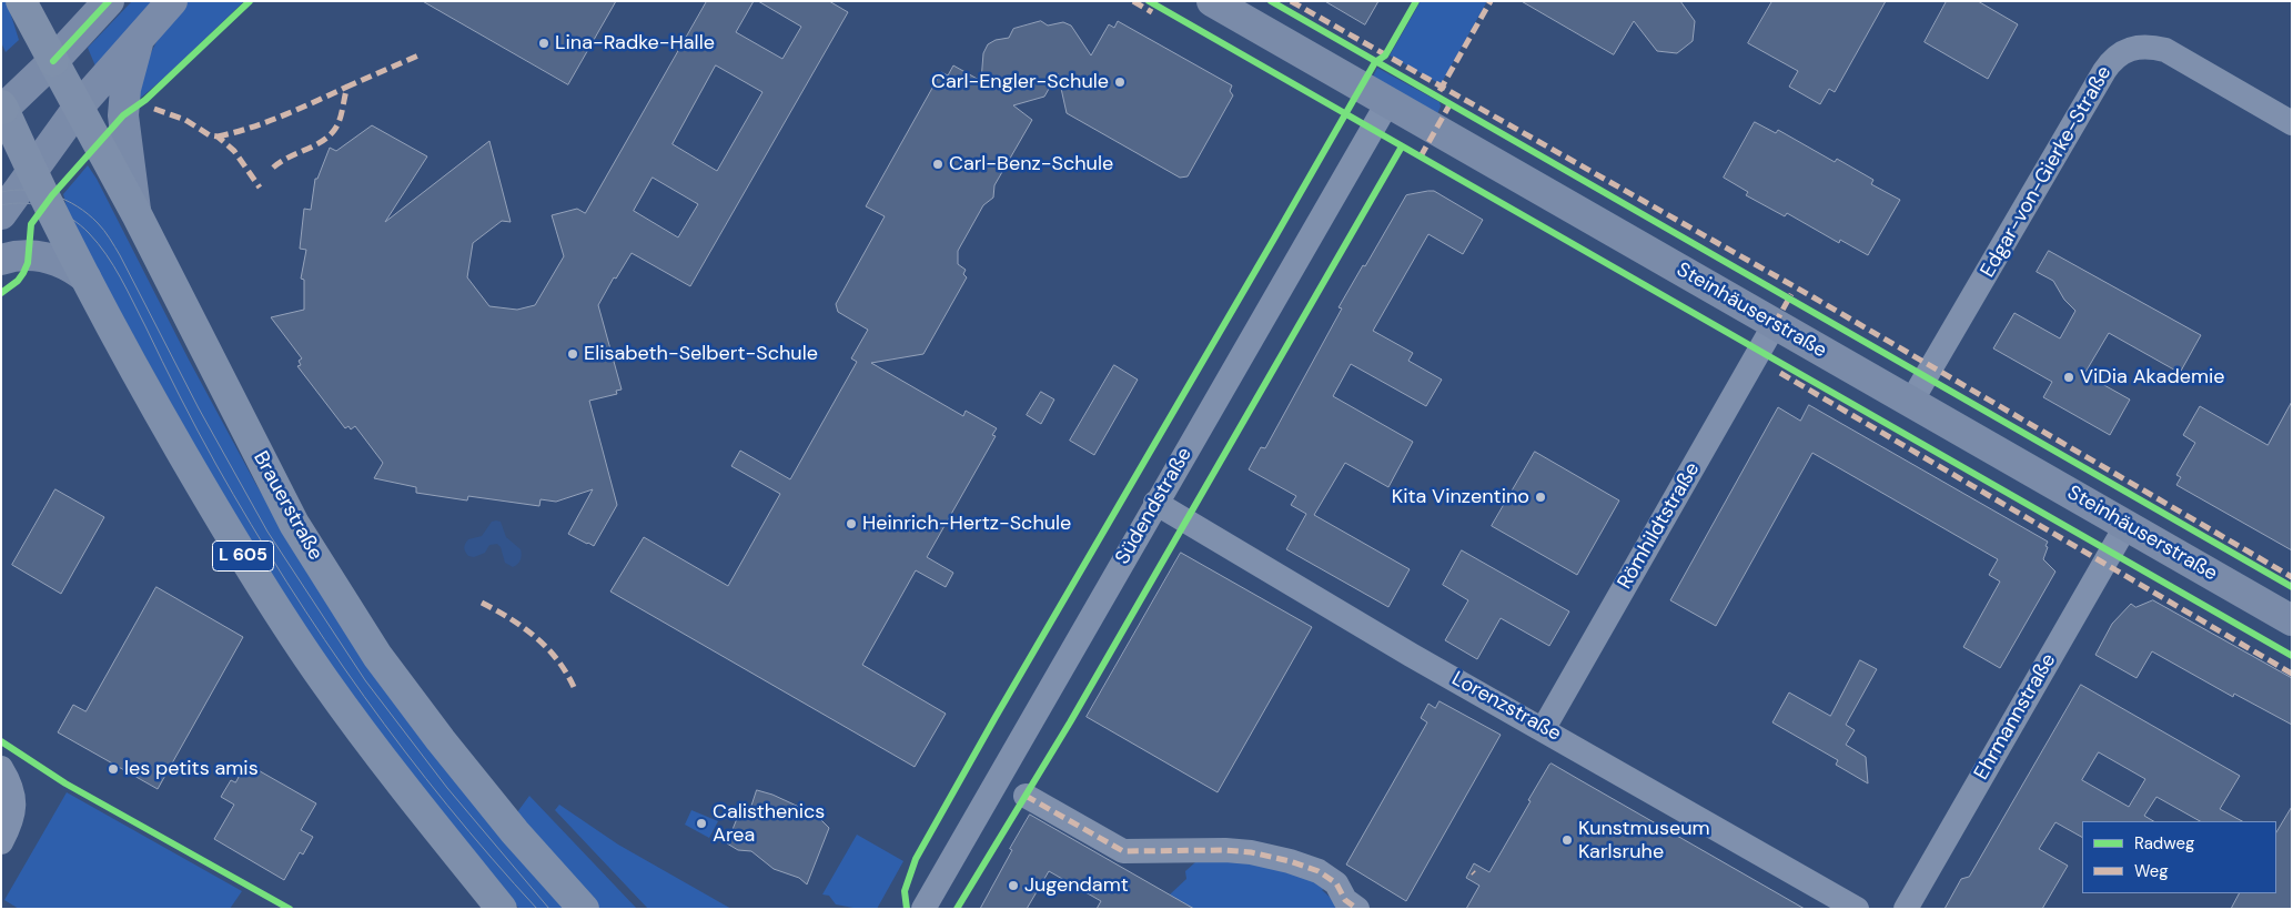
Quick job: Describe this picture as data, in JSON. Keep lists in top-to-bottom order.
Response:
{
  "streets": {
    "highway": ["L 605"],
    "main road": ["Brauerstraße"],
    "street": [
      "Edgar-von-Gierke-Straße",
      "Steinhäuserstraße",
      "Südendstraße",
      "Römhildtstraße",
      "Lorenzstraße",
      "Ehrmannstraße"
    ]
  },
  "crossings": [
    ["Edgar-von-Gierke-Straße", "Steinhäuserstraße"],
    ["Steinhäuserstraße", "Südendstraße"],
    ["Steinhäuserstraße", "Römhildtstraße"],
    ["Steinhäuserstraße", "Ehrmannstraße"],
    ["Brauerstraße", "L 605"],
    ["Südendstraße", "Lorenzstraße"],
    ["Römhildtstraße", "Lorenzstraße"]
  ],
  "places": [
    "Lina-Radke-Halle",
    "Carl-Engler-Schule",
    "Carl-Benz-Schule",
    "Elisabeth-Selbert-Schule",
    "ViDia Akademie",
    "Kita Vinzentino",
    "Heinrich-Hertz-Schule",
    "les petits amis",
    "Calisthenics Area",
    "Kunstmuseum Karlsruhe",
    "Jugendamt"
  ],
  "legend": ["Radweg", "Weg"]
}
